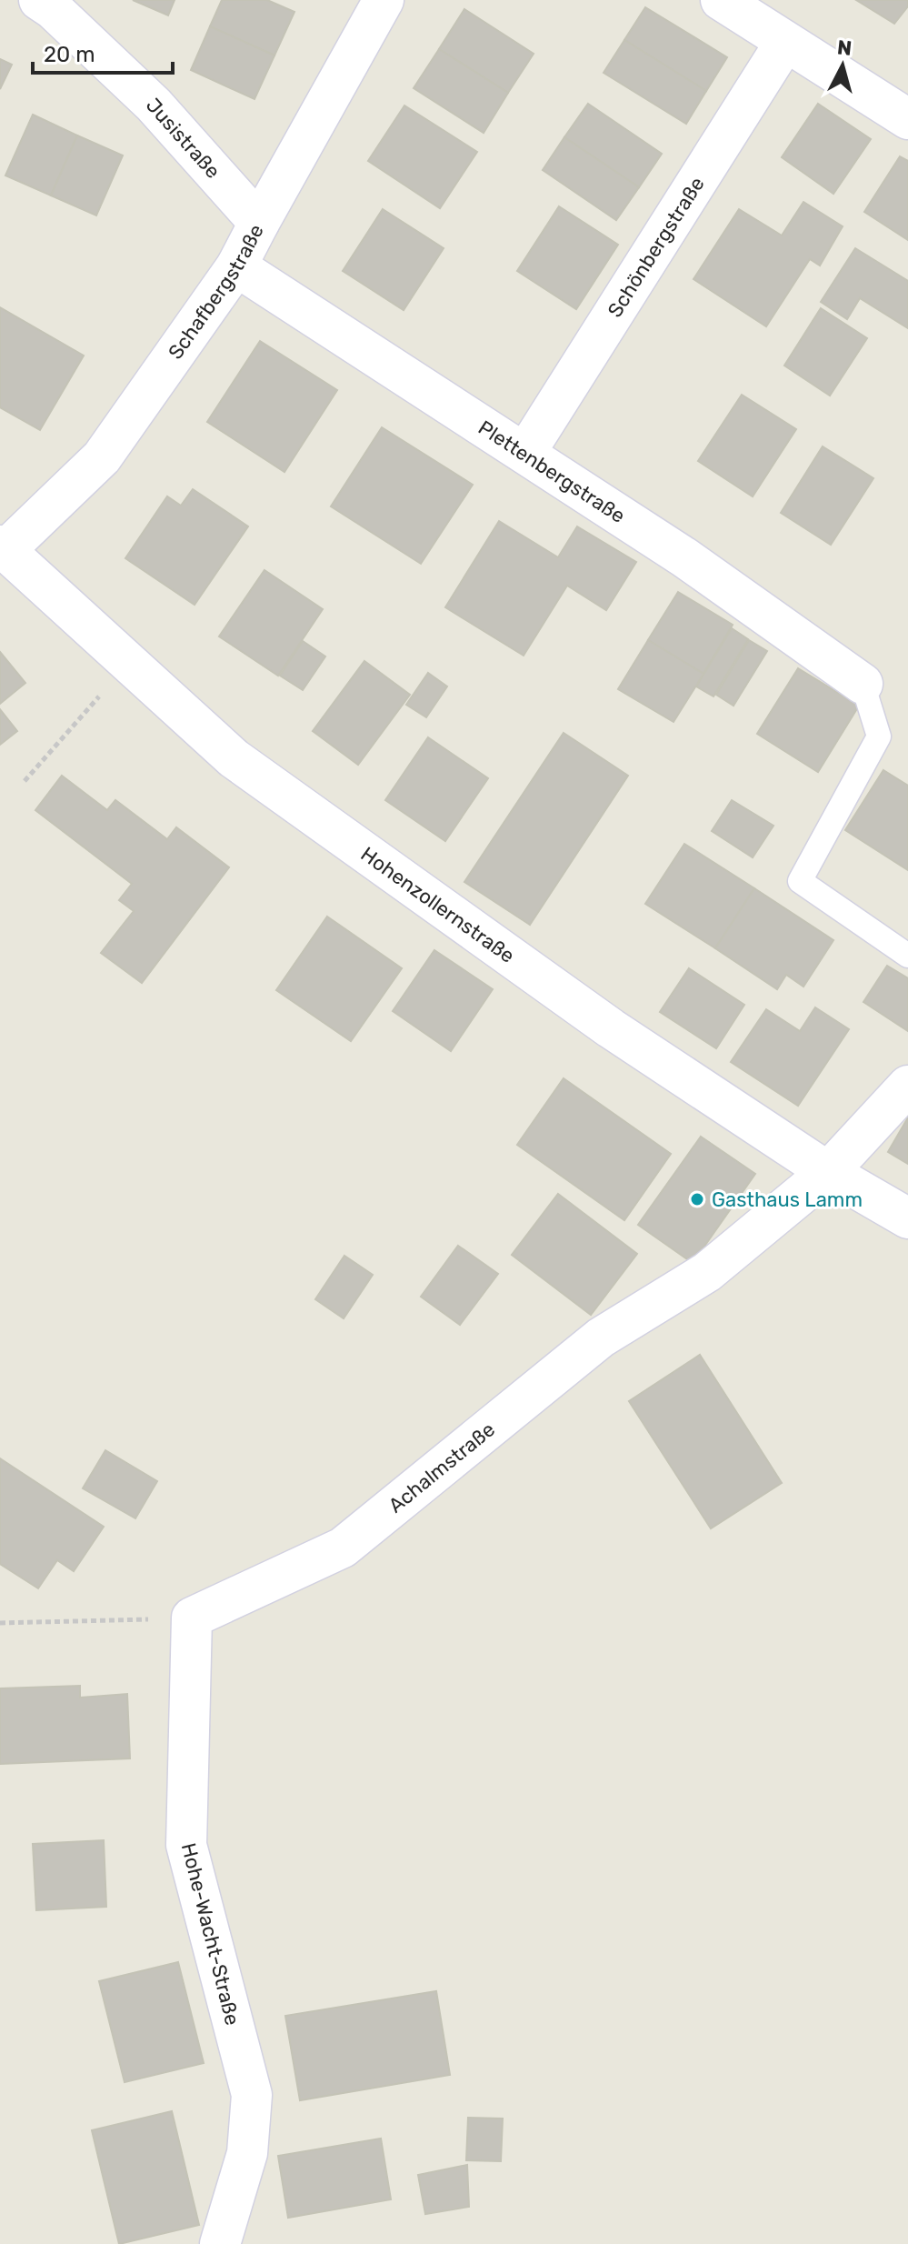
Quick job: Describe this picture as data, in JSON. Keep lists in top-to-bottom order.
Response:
{
  "streets": {
    "street": [
      "Jusistraße",
      "Schönbergstraße",
      "Schafbergstraße",
      "Plettenbergstraße",
      "Hohenzollernstraße",
      "Achalmstraße",
      "Hohe-Wacht-Straße"
    ]
  },
  "crossings": [
    ["Jusistraße", "Schafbergstraße"],
    ["Schönbergstraße", "Plettenbergstraße"],
    ["Schafbergstraße", "Plettenbergstraße"],
    ["Schafbergstraße", "Hohenzollernstraße"],
    ["Hohenzollernstraße", "Achalmstraße"],
    ["Achalmstraße", "Hohe-Wacht-Straße"]
  ],
  "places": ["Gasthaus Lamm"],
  "scale_bar": "20 m",
  "north": "top"
}
